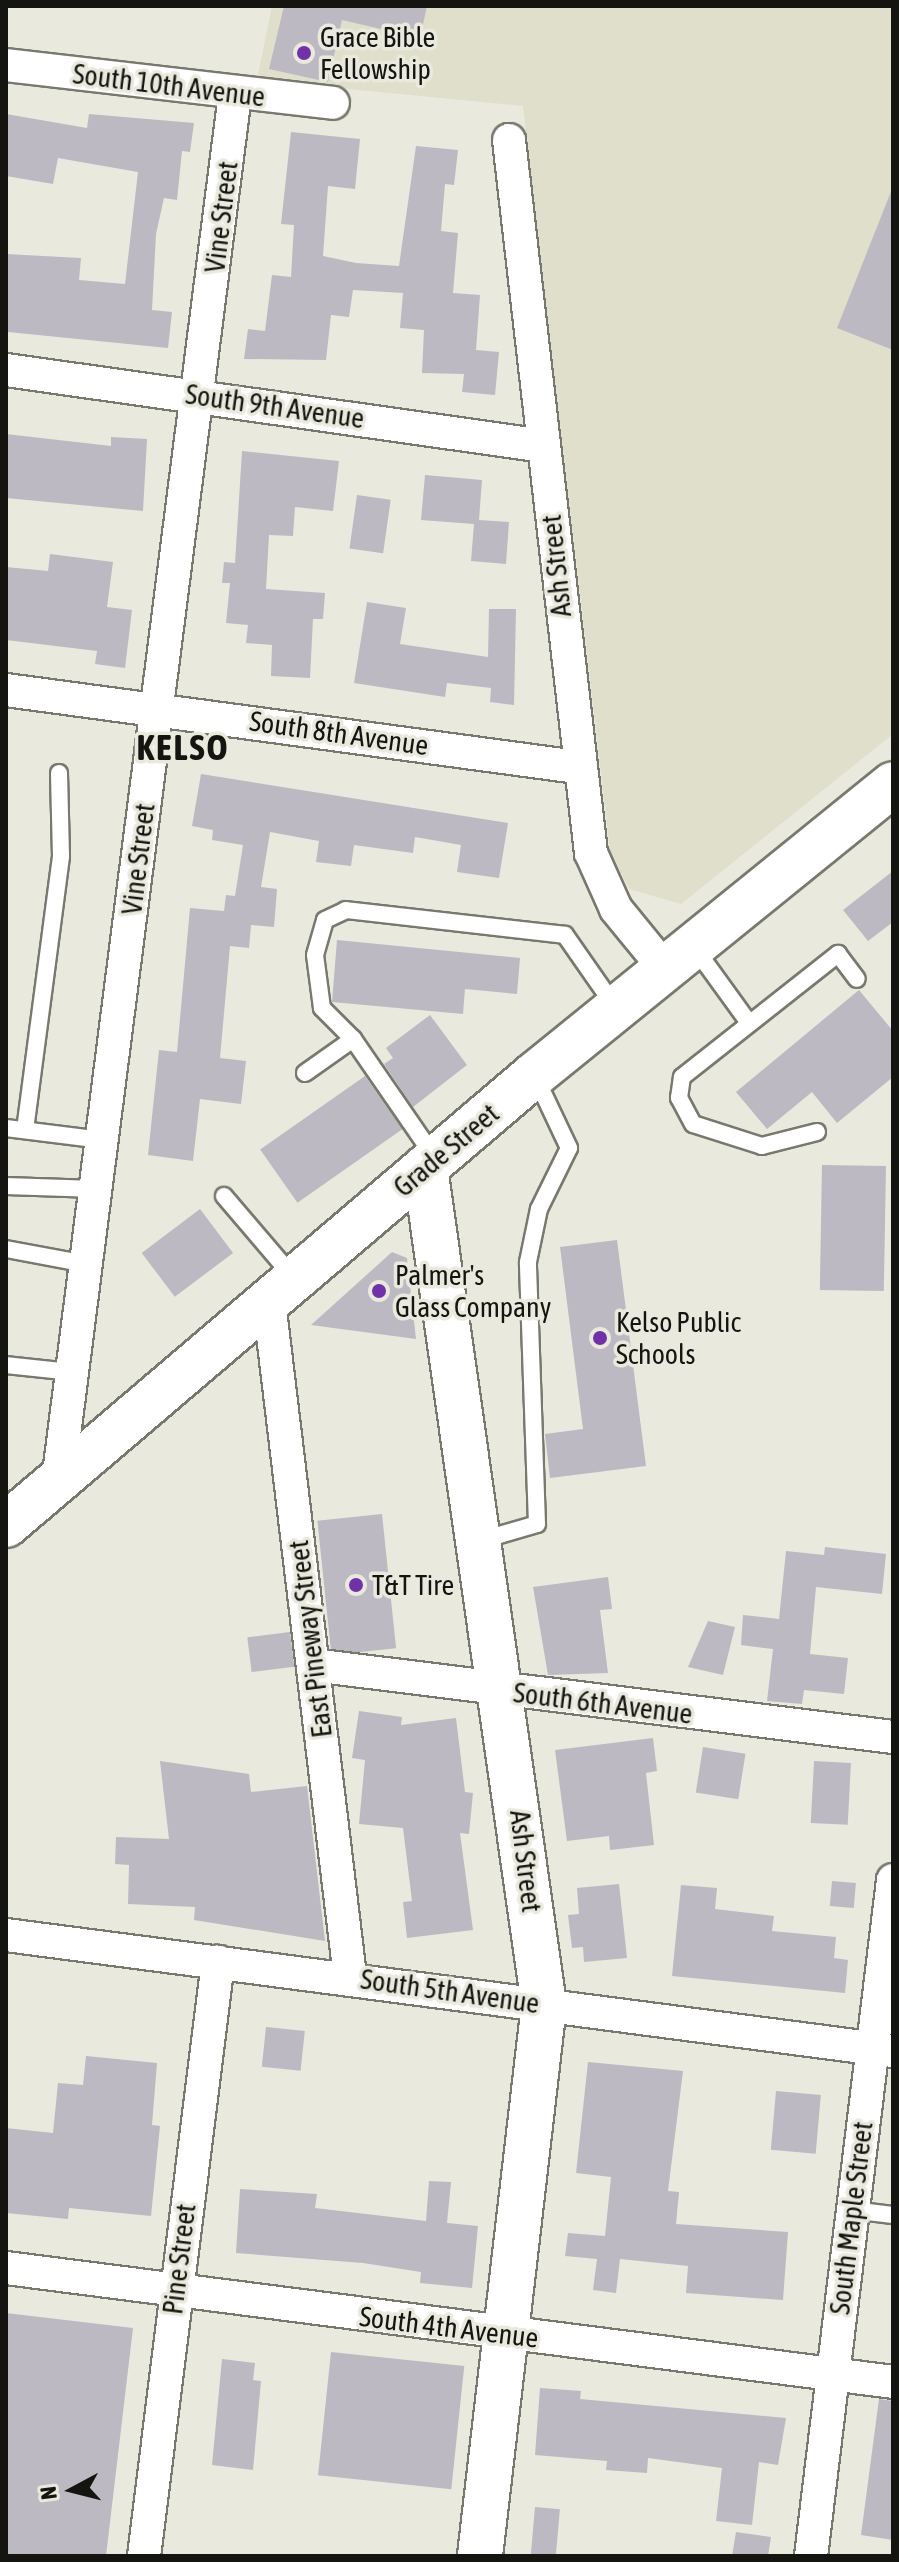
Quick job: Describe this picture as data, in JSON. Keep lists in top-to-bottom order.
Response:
{
  "streets": {
    "street": [
      "South 10th Avenue",
      "Vine Street",
      "South 9th Avenue",
      "Ash Street",
      "South 8th Avenue",
      "Grade Street",
      "East Pineway Street",
      "South 6th Avenue",
      "South 5th Avenue",
      "South Maple Street",
      "Pine Street",
      "South 4th Avenue"
    ]
  },
  "crossings": [
    ["South 10th Avenue", "Vine Street"],
    ["Vine Street", "South 9th Avenue"],
    ["Vine Street", "South 8th Avenue"],
    ["Vine Street", "Grade Street"],
    ["South 9th Avenue", "Ash Street"],
    ["Ash Street", "South 8th Avenue"],
    ["Ash Street", "Grade Street"],
    ["Ash Street", "South 6th Avenue"],
    ["Ash Street", "South 5th Avenue"],
    ["Ash Street", "South 4th Avenue"],
    ["Grade Street", "East Pineway Street"],
    ["East Pineway Street", "South 6th Avenue"],
    ["East Pineway Street", "South 5th Avenue"],
    ["South 5th Avenue", "South Maple Street"],
    ["South 5th Avenue", "Pine Street"],
    ["South Maple Street", "South 4th Avenue"],
    ["Pine Street", "South 4th Avenue"]
  ],
  "districts": ["KELSO"],
  "places": [
    "Grace Bible Fellowship",
    "Palmer's Glass Company",
    "Kelso Public Schools",
    "T&T Tire"
  ],
  "north": "left"
}
